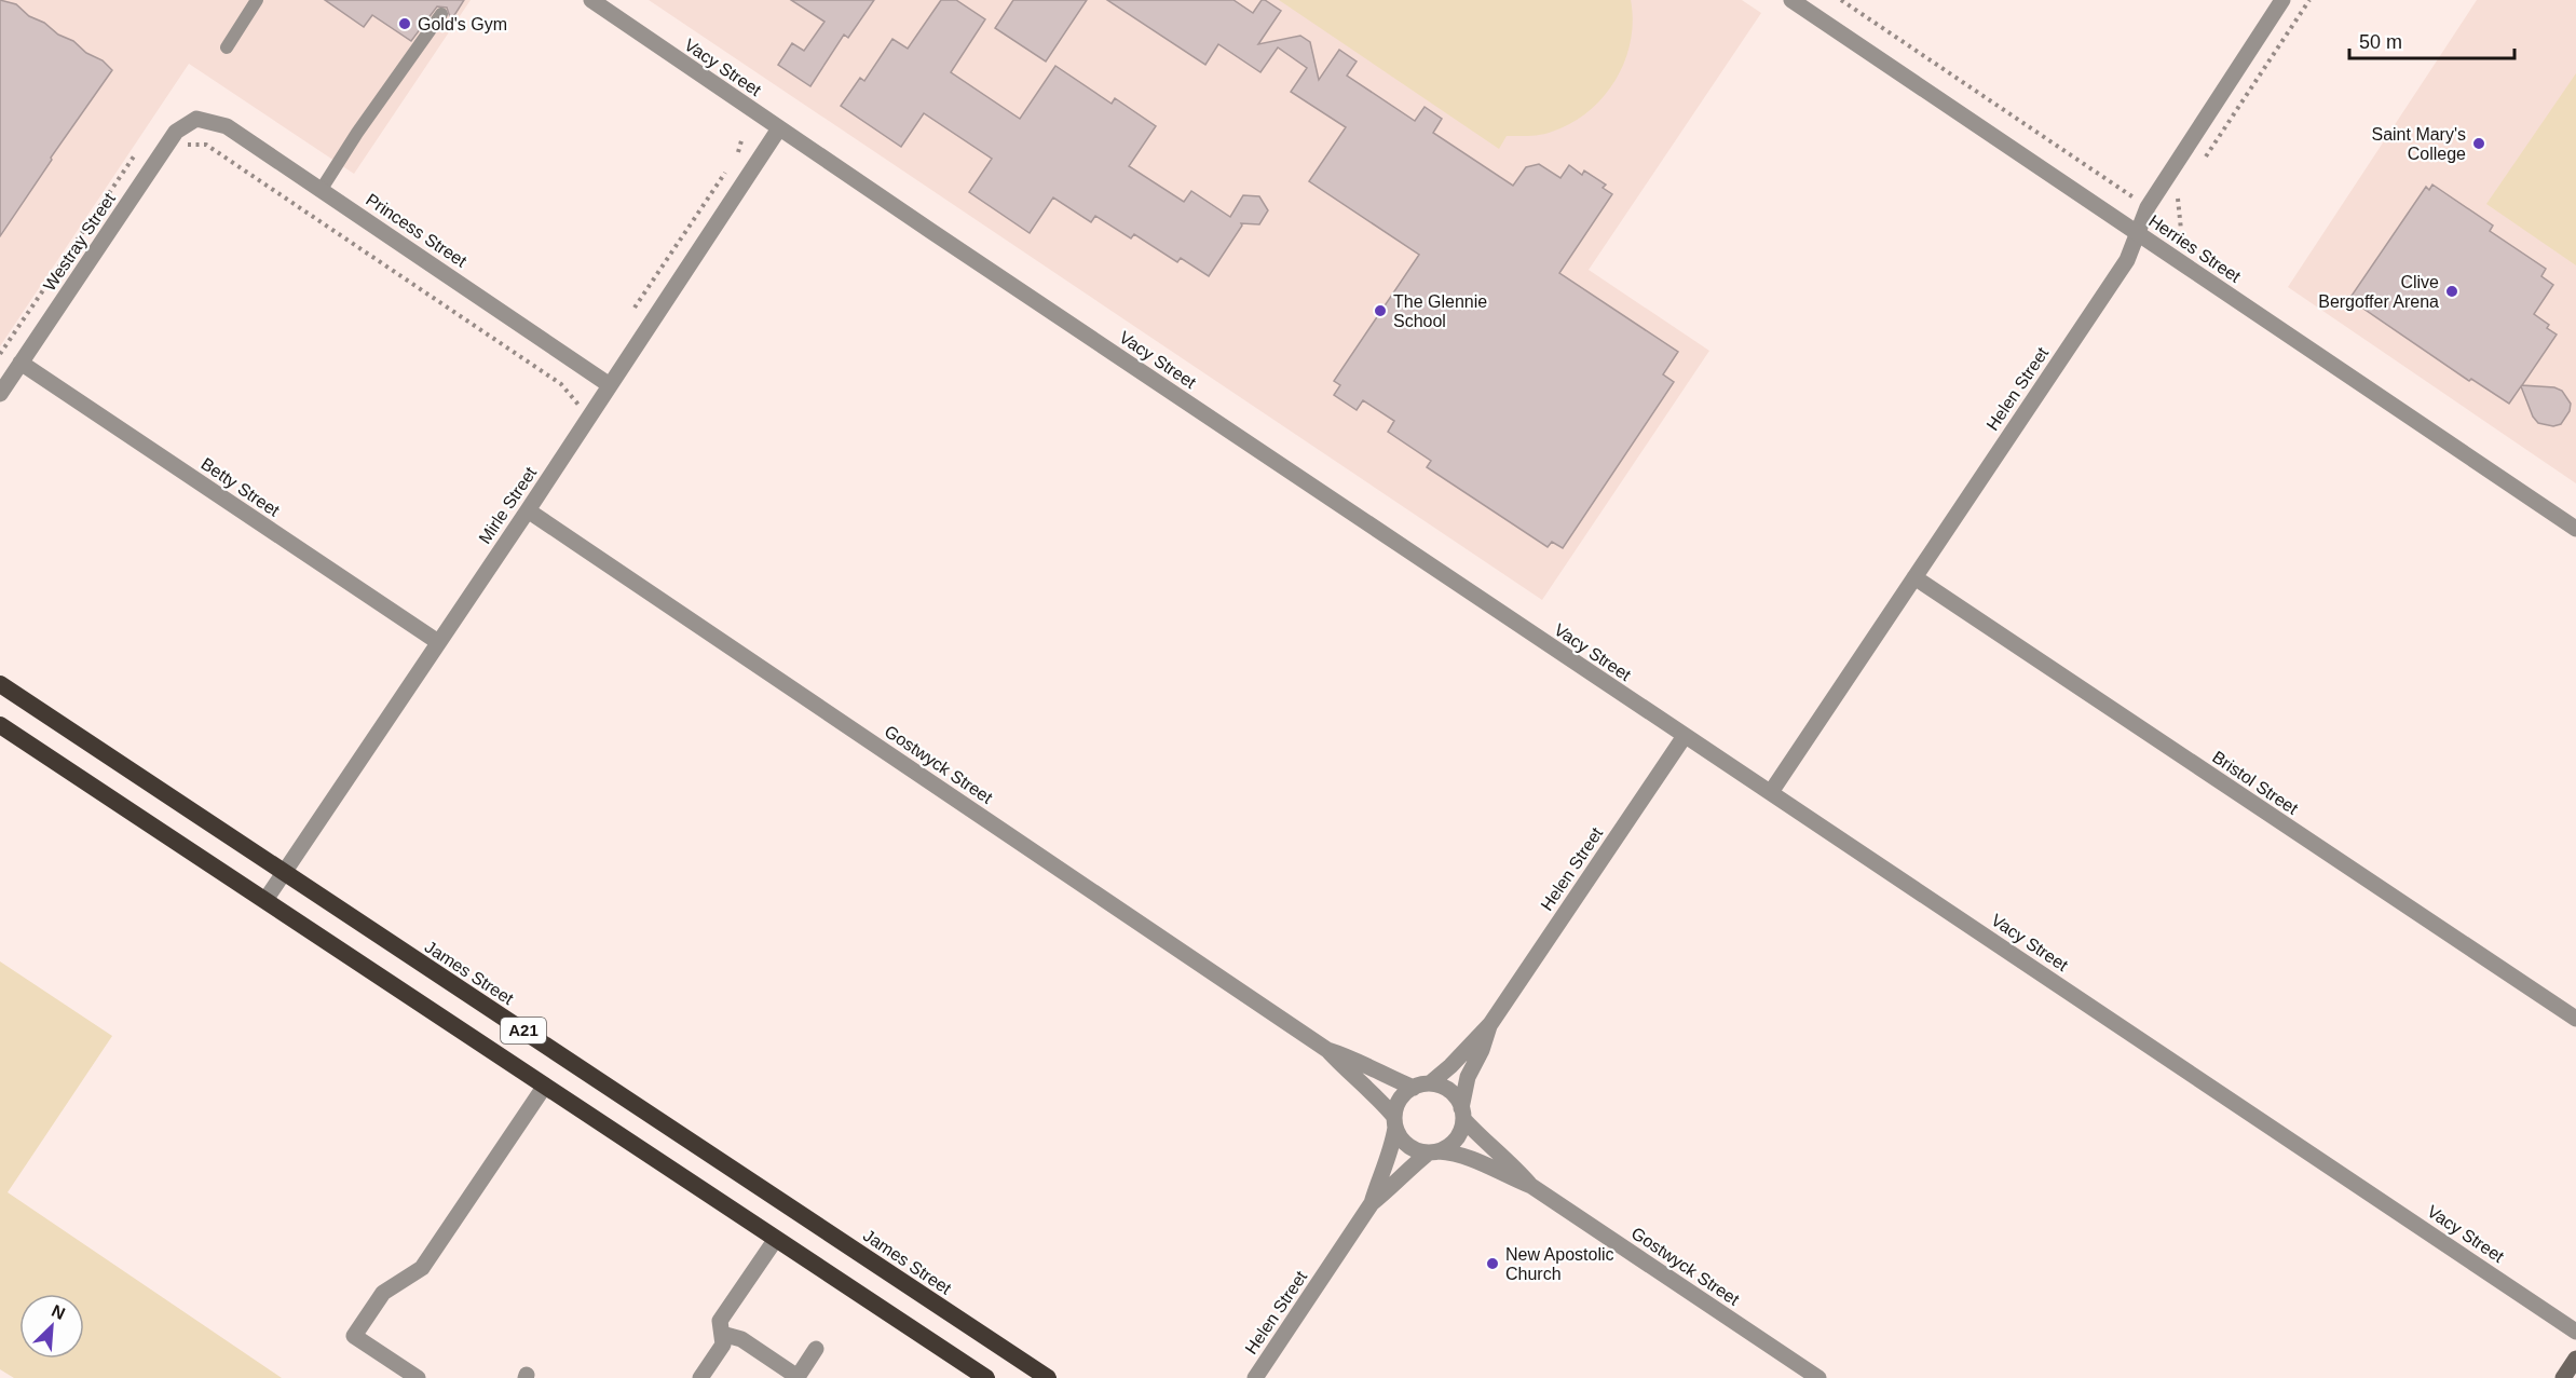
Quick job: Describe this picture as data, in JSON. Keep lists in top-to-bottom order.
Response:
{
  "streets": {
    "highway": ["James Street", "A21"],
    "street": [
      "Vacy Street",
      "Princess Street",
      "Westray Street",
      "Herries Street",
      "Helen Street",
      "Betty Street",
      "Mirle Street",
      "Gostwyck Street",
      "Bristol Street"
    ]
  },
  "crossings": [
    ["Vacy Street", "Helen Street"],
    ["Vacy Street", "Mirle Street"],
    ["Princess Street", "Westray Street"],
    ["Princess Street", "Mirle Street"],
    ["Westray Street", "Betty Street"],
    ["Herries Street", "Helen Street"],
    ["Helen Street", "Gostwyck Street"],
    ["Helen Street", "Bristol Street"],
    ["Betty Street", "Mirle Street"],
    ["Mirle Street", "Gostwyck Street"],
    ["Mirle Street", "James Street"],
    ["Mirle Street", "A21"]
  ],
  "places": [
    "Gold's Gym",
    "Saint Mary's College",
    "Clive Bergoffer Arena",
    "The Glennie School",
    "New Apostolic Church"
  ],
  "scale_bar": "50 m",
  "north": "top right"
}
